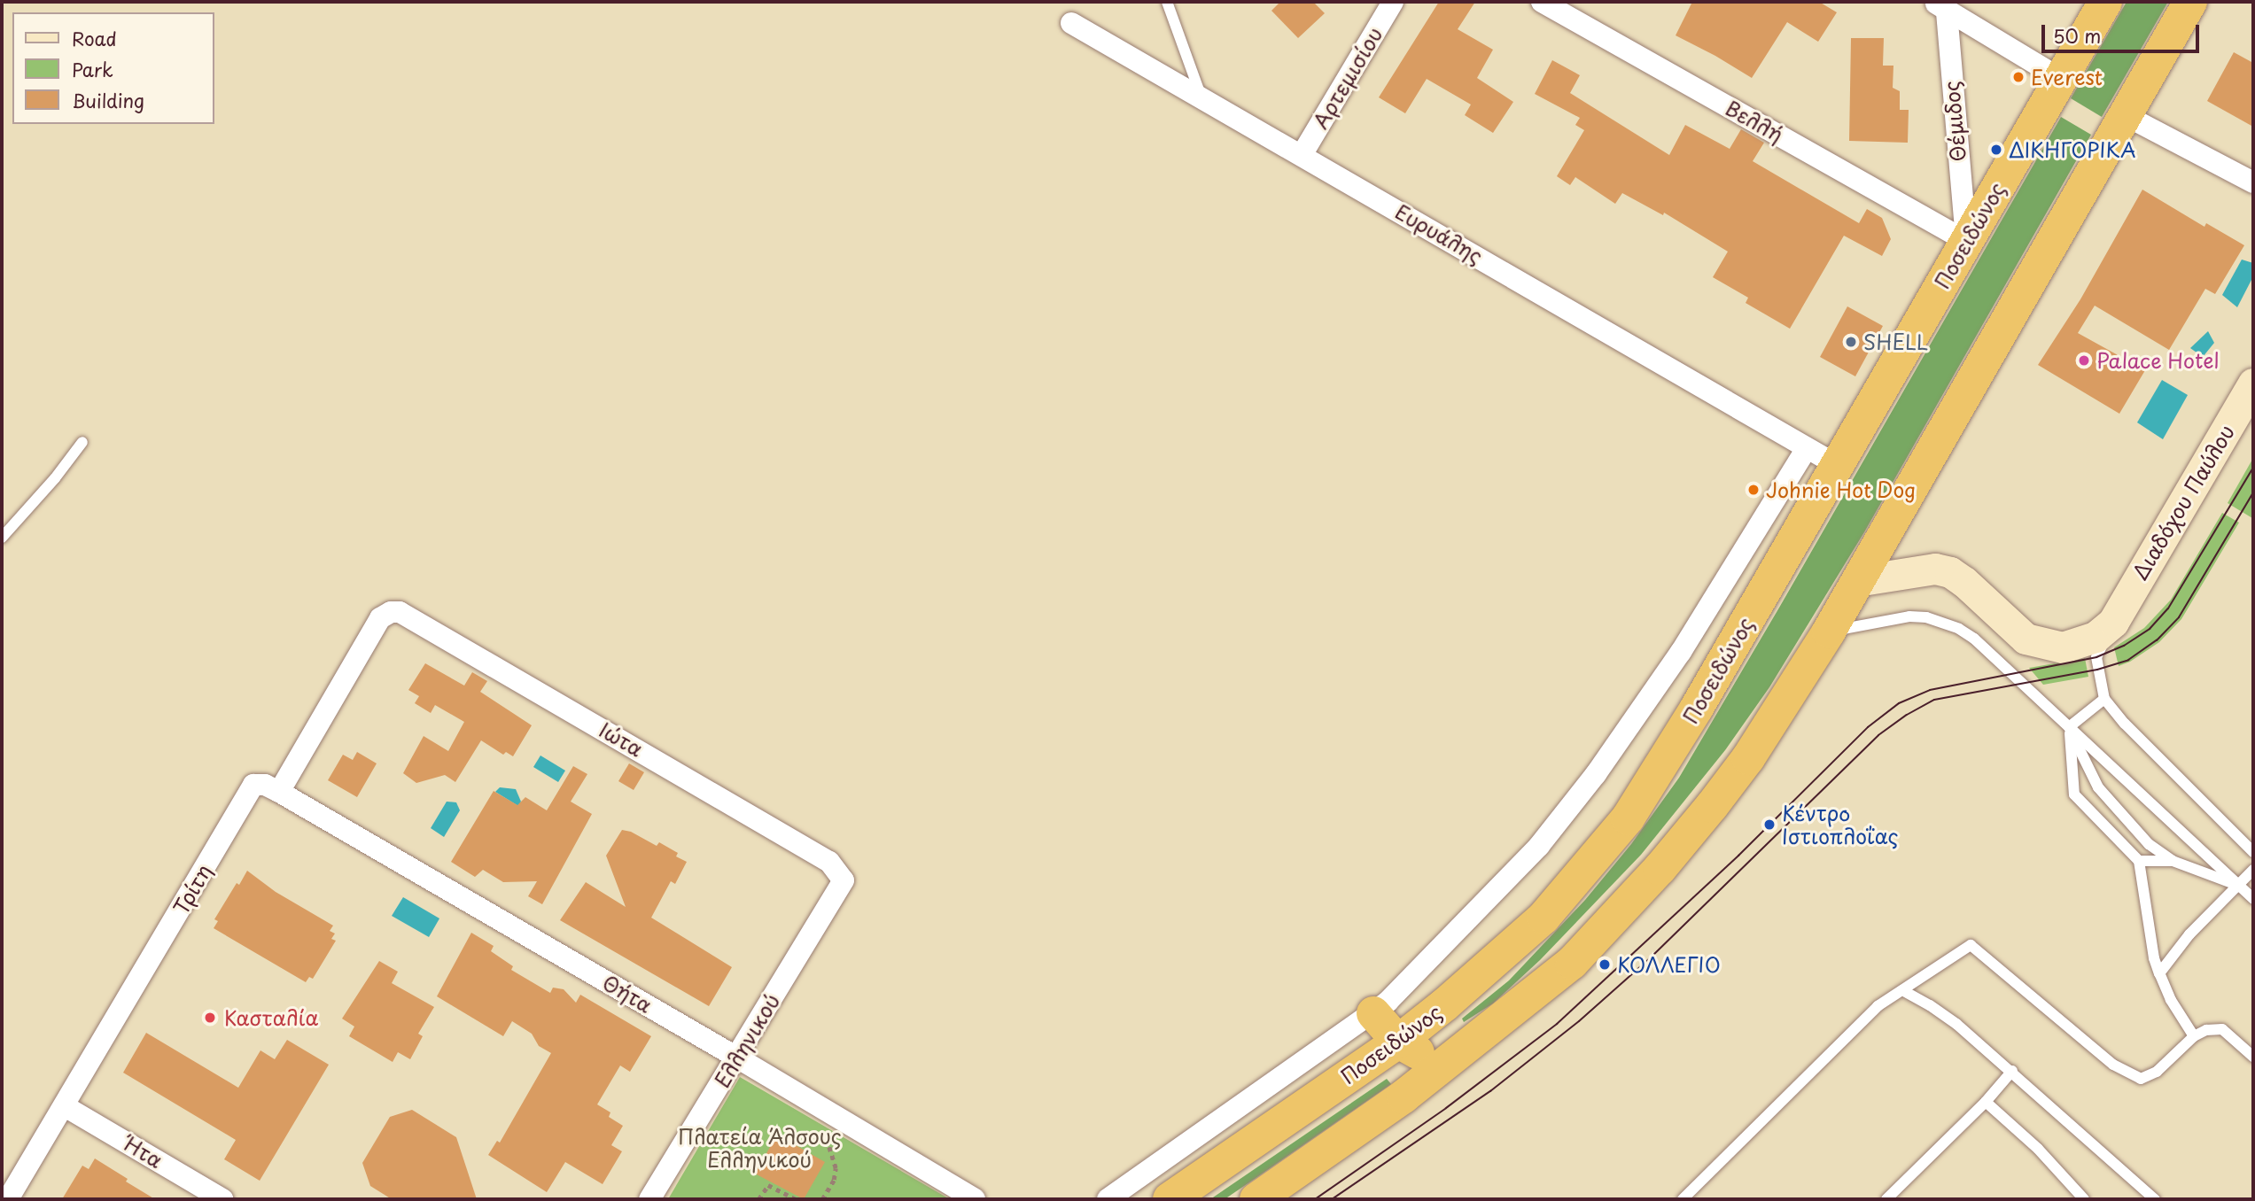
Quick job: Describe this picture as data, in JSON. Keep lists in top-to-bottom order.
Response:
{
  "streets": {
    "highway": ["Ποσειδώνος"],
    "street": [
      "Αρτεμισίου",
      "Βελλή",
      "Θέμιδος",
      "Ευρυάλης",
      "Διαδόχου Παύλου",
      "Ιώτα",
      "Τρίτη",
      "Θήτα",
      "Ελληνικού",
      "Ήτα"
    ]
  },
  "crossings": [
    ["Αρτεμισίου", "Ευρυάλης"],
    ["Βελλή", "Θέμιδος"],
    ["Βελλή", "Ποσειδώνος"],
    ["Θέμιδος", "Ποσειδώνος"],
    ["Ευρυάλης", "Ποσειδώνος"],
    ["Ιώτα", "Τρίτη"],
    ["Ιώτα", "Θήτα"],
    ["Ιώτα", "Ελληνικού"],
    ["Τρίτη", "Θήτα"],
    ["Τρίτη", "Ήτα"],
    ["Θήτα", "Ελληνικού"]
  ],
  "parks": ["Πλατεία Άλσους Ελληνικού"],
  "places": [
    "Everest",
    "ΔΙΚΗΓΟΡΙΚΑ",
    "SHELL",
    "Palace Hotel",
    "Johnie Hot Dog",
    "Κέντρο Ιστιοπλοΐας",
    "ΚΟΛΛΕΓΙΟ",
    "Κασταλία"
  ],
  "legend": ["Road", "Park", "Building"],
  "scale_bar": "50 m"
}
